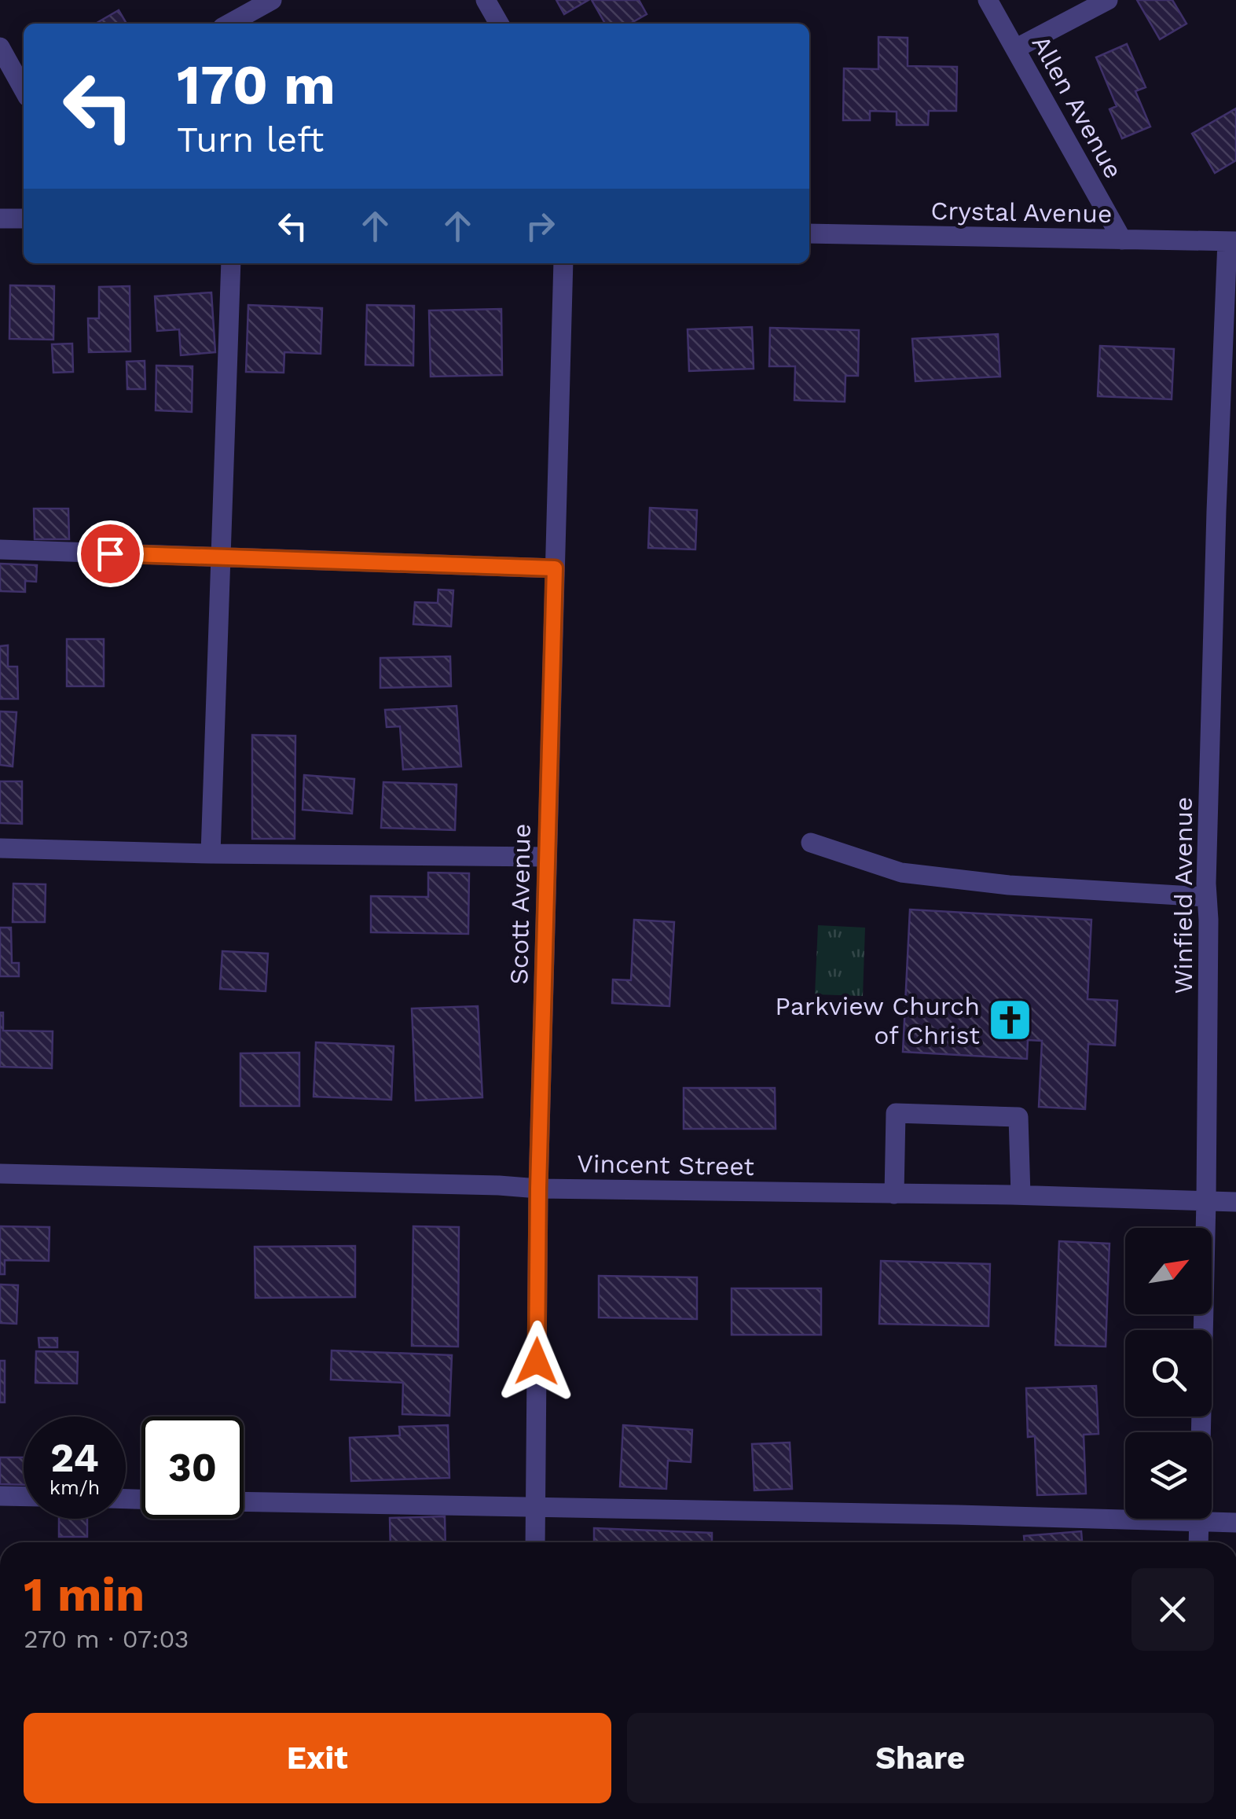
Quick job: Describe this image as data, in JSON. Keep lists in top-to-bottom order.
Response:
{
  "streets": {
    "street": [
      "Allen Avenue",
      "Crystal Avenue",
      "Winfield Avenue",
      "Scott Avenue",
      "Vincent Street"
    ]
  },
  "crossings": [
    ["Allen Avenue", "Crystal Avenue"],
    ["Crystal Avenue", "Winfield Avenue"],
    ["Winfield Avenue", "Vincent Street"],
    ["Scott Avenue", "Vincent Street"]
  ],
  "places": {
    "church": ["Parkview Church of Christ"]
  },
  "north": "top right",
  "page": {
    "turn": ["170 m", "Turn left"],
    "speed": "24 km/h",
    "limit": "30",
    "heading": ["1 min", "270 m · 07:03"],
    "buttons": ["Exit", "Share"]
  }
}
